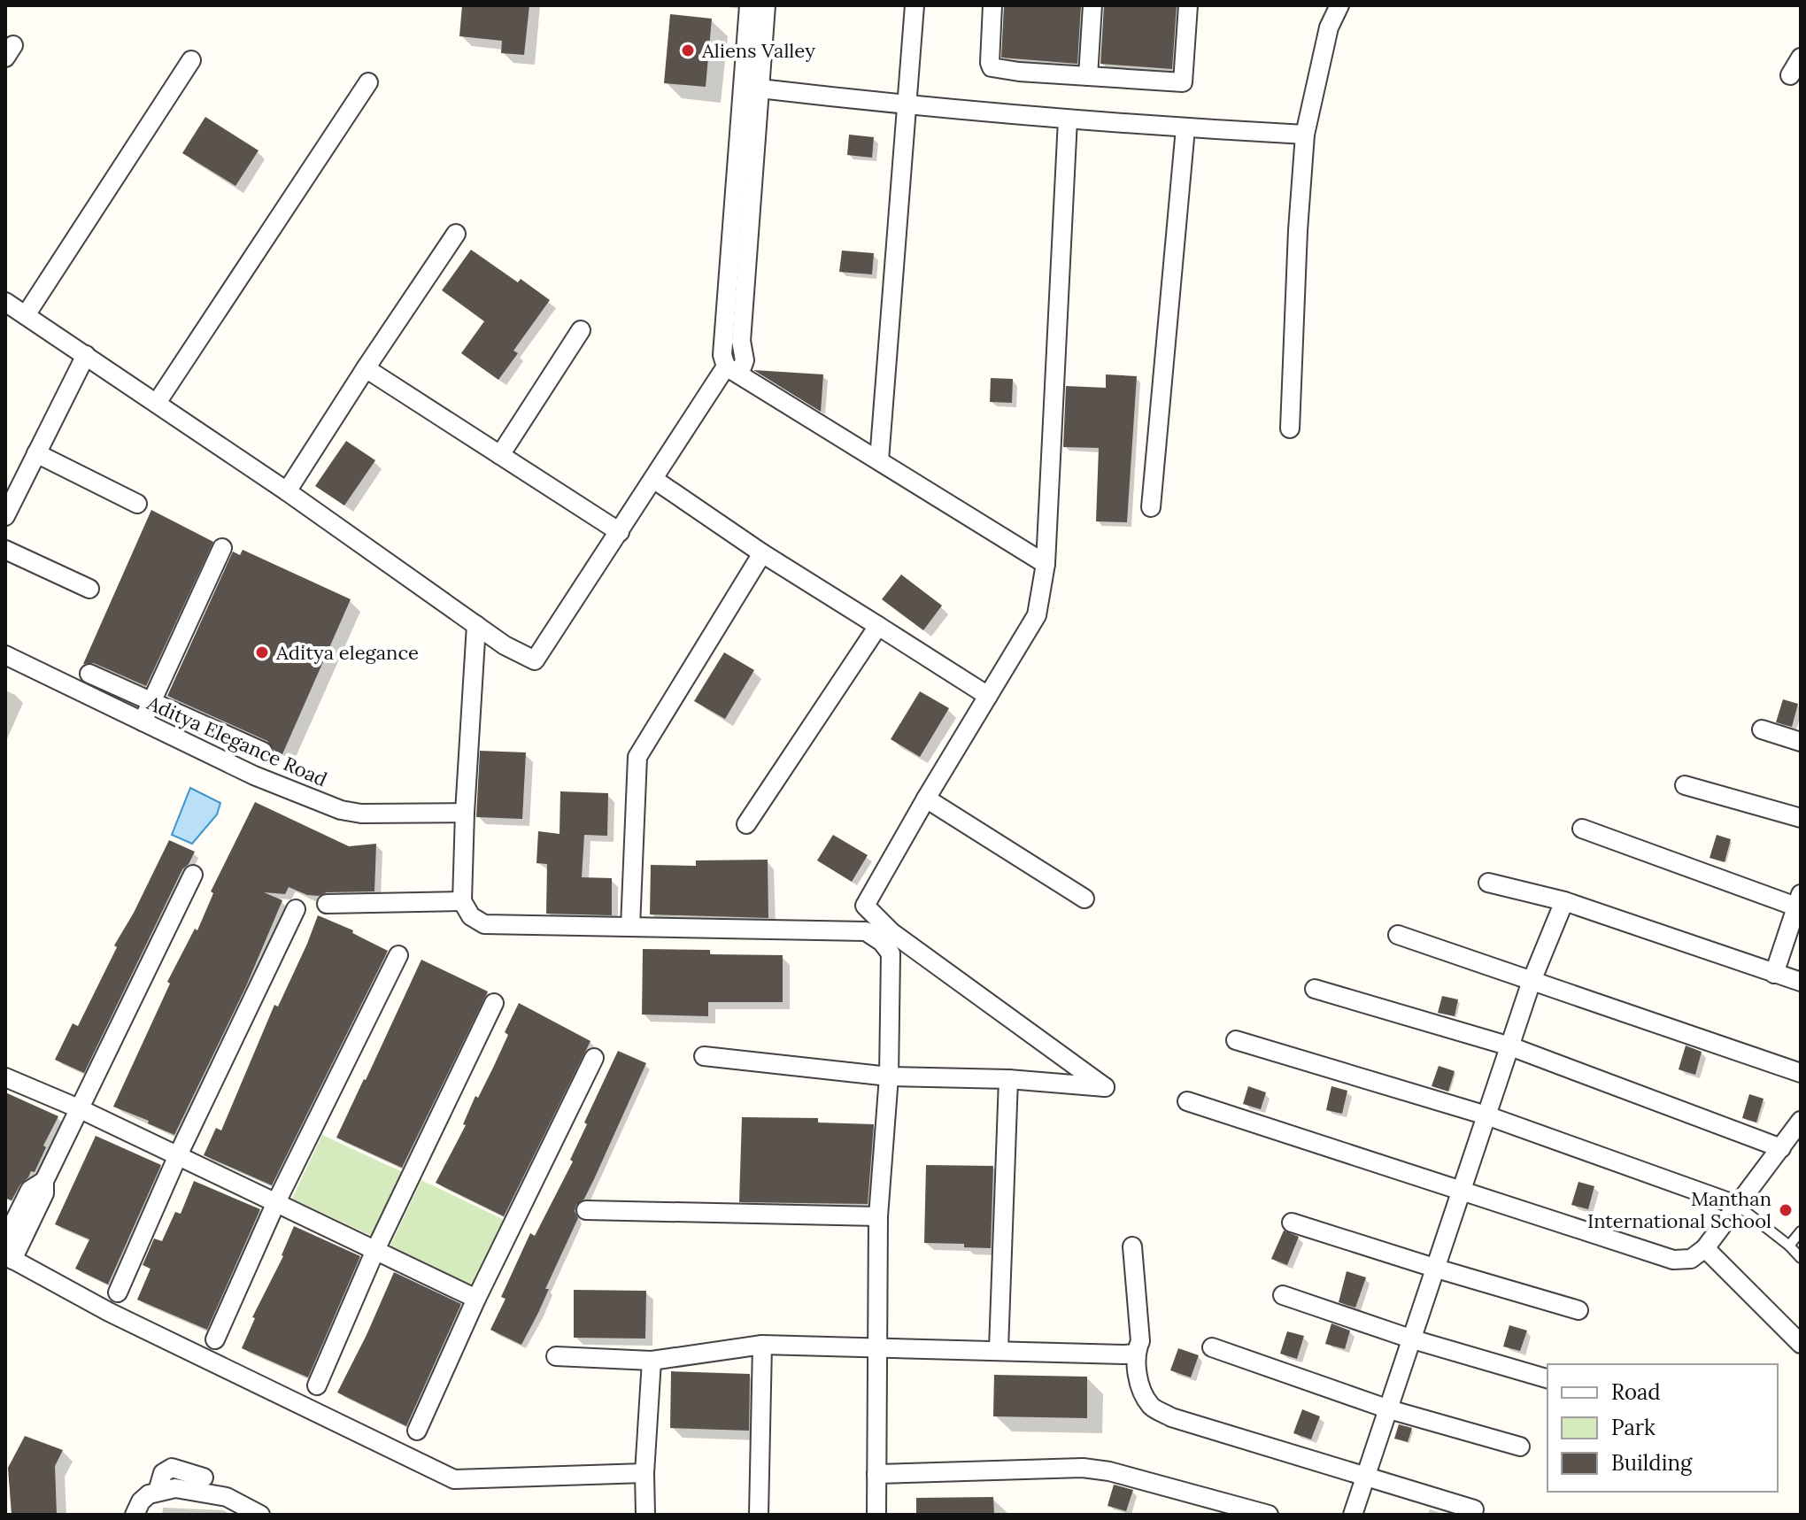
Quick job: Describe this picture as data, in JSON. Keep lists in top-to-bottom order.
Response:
{
  "streets": {
    "street": ["Aditya Elegance Road"]
  },
  "places": ["Aliens Valley", "Aditya elegance", "Manthan International School"],
  "legend": ["Road", "Park", "Building"]
}
